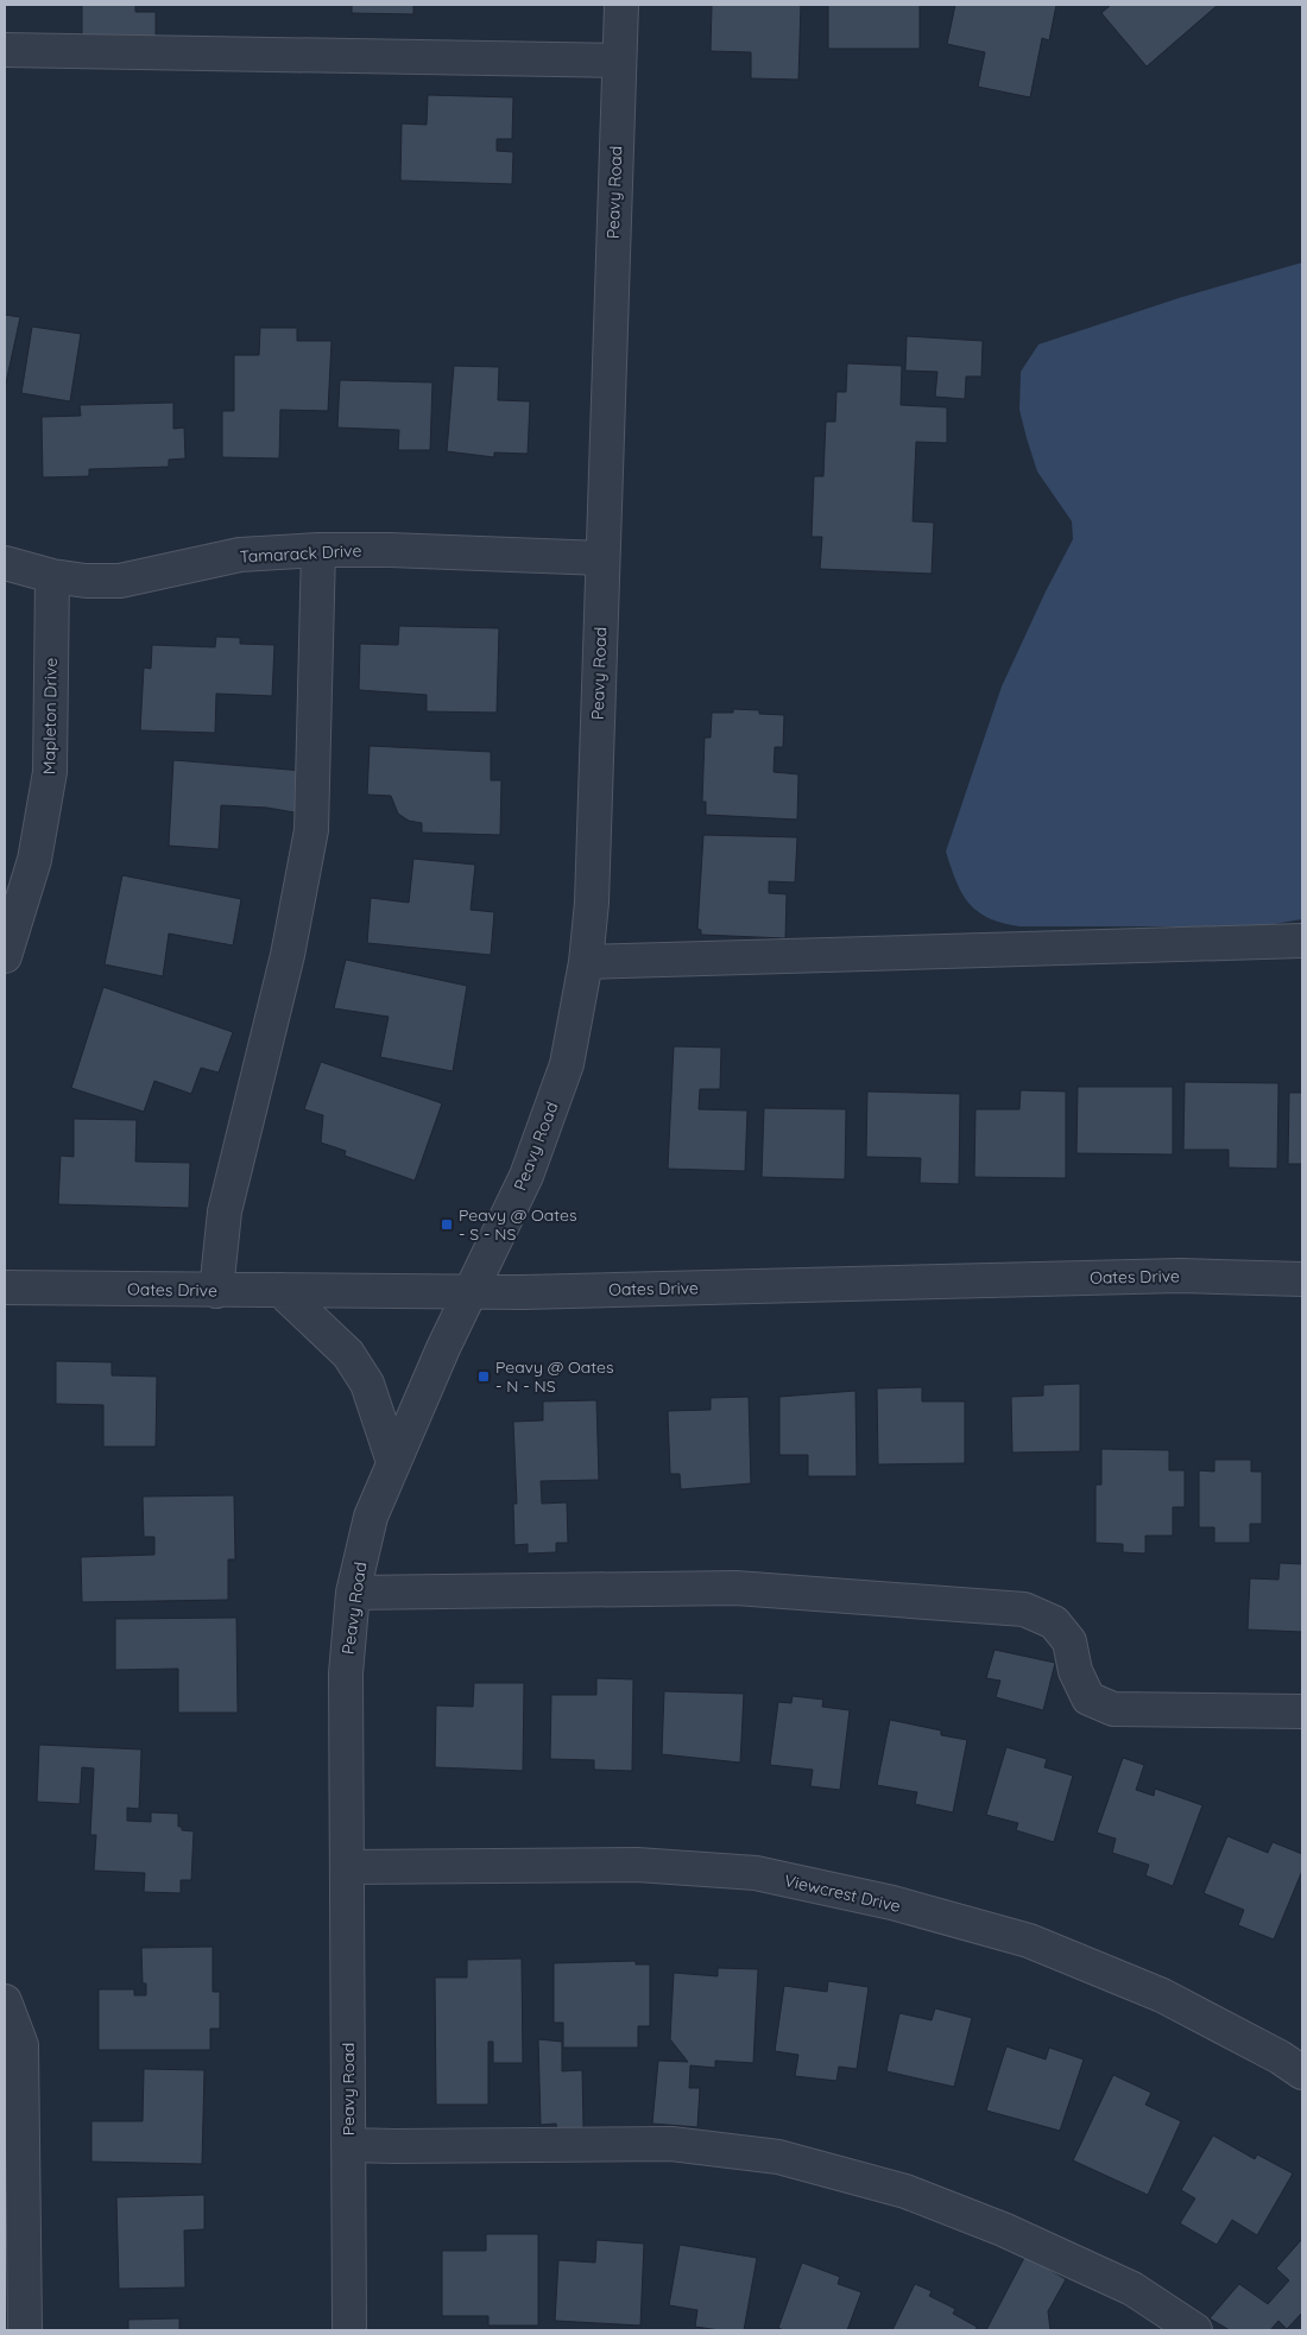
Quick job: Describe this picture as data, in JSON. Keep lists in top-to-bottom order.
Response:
{
  "streets": {
    "street": [
      "Peavy Road",
      "Tamarack Drive",
      "Mapleton Drive",
      "Oates Drive",
      "Viewcrest Drive"
    ]
  },
  "crossings": [
    ["Peavy Road", "Tamarack Drive"],
    ["Peavy Road", "Oates Drive"],
    ["Peavy Road", "Viewcrest Drive"],
    ["Tamarack Drive", "Mapleton Drive"]
  ],
  "places": {
    "transit": ["Peavy @ Oates - S - NS", "Peavy @ Oates - N - NS"]
  }
}
